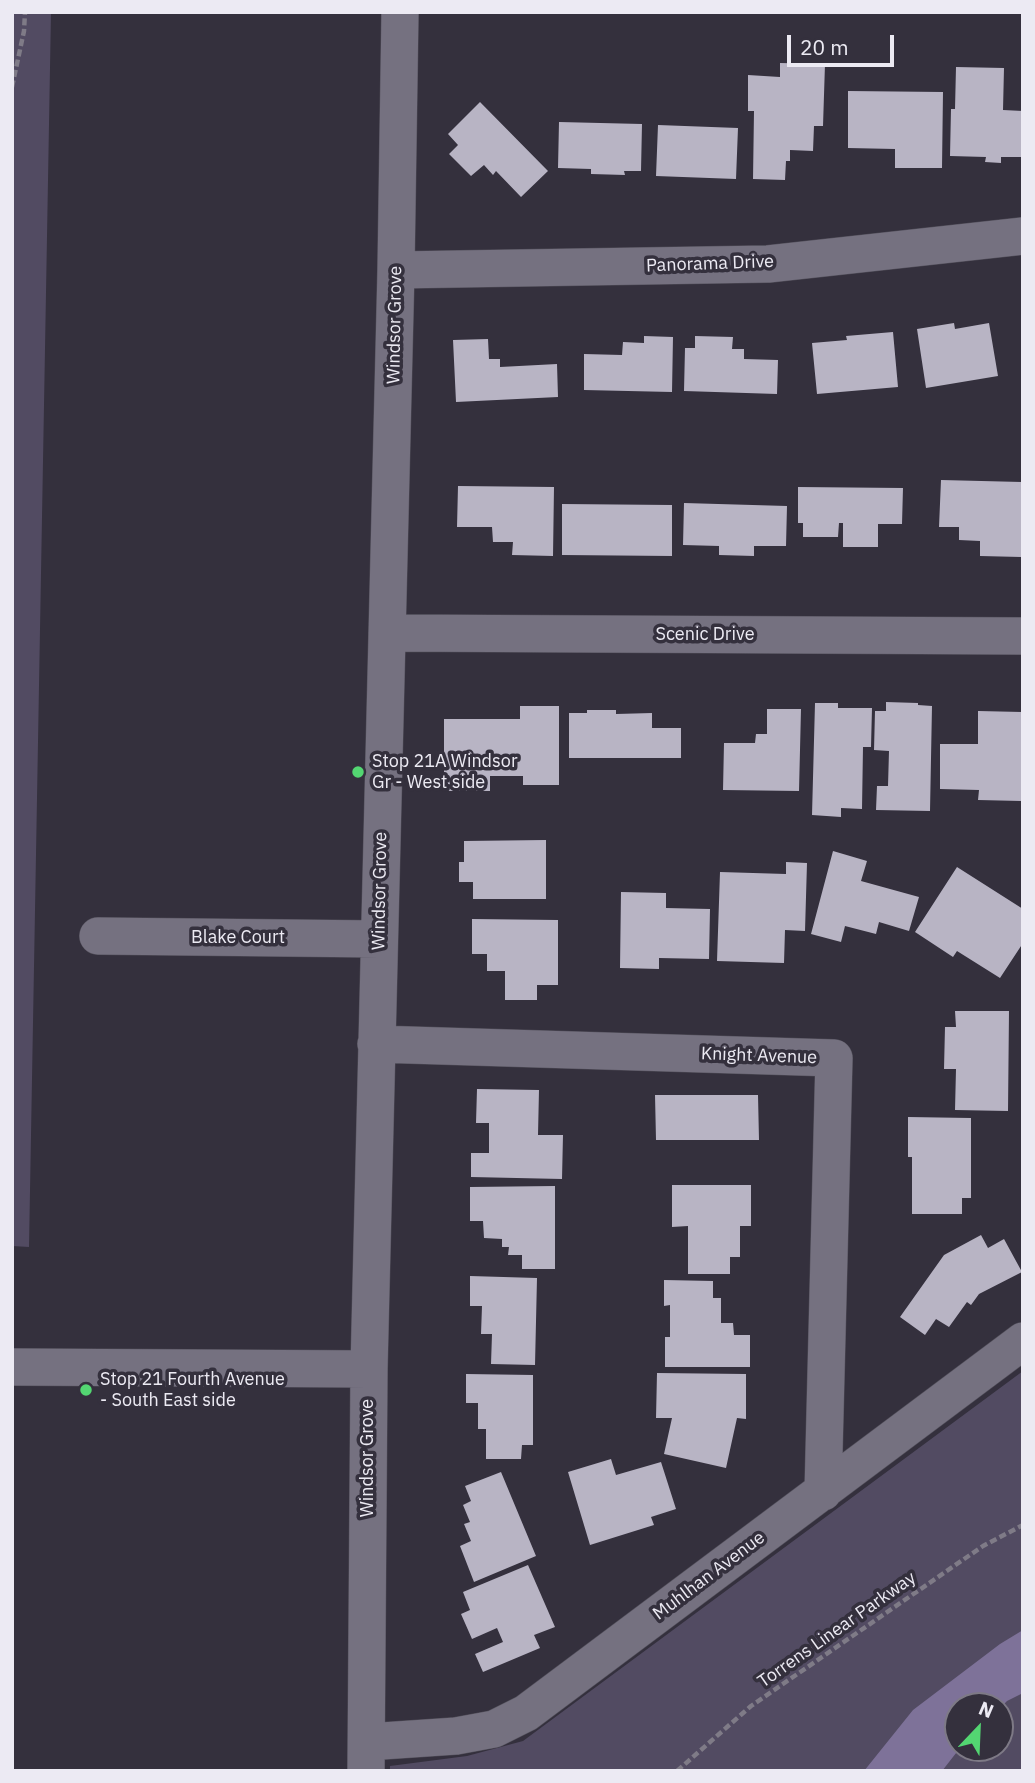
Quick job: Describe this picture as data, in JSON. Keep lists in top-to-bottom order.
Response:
{
  "streets": {
    "street": [
      "Panorama Drive",
      "Windsor Grove",
      "Scenic Drive",
      "Blake Court",
      "Knight Avenue",
      "Muhlhan Avenue"
    ],
    "path": ["Torrens Linear Parkway"]
  },
  "crossings": [
    ["Panorama Drive", "Windsor Grove"],
    ["Windsor Grove", "Scenic Drive"],
    ["Windsor Grove", "Blake Court"],
    ["Windsor Grove", "Knight Avenue"],
    ["Windsor Grove", "Muhlhan Avenue"],
    ["Knight Avenue", "Muhlhan Avenue"]
  ],
  "places": ["Stop 21A Windsor Gr - West side", "Stop 21 Fourth Avenue - South East side"],
  "scale_bar": "20 m",
  "north": "top right"
}
